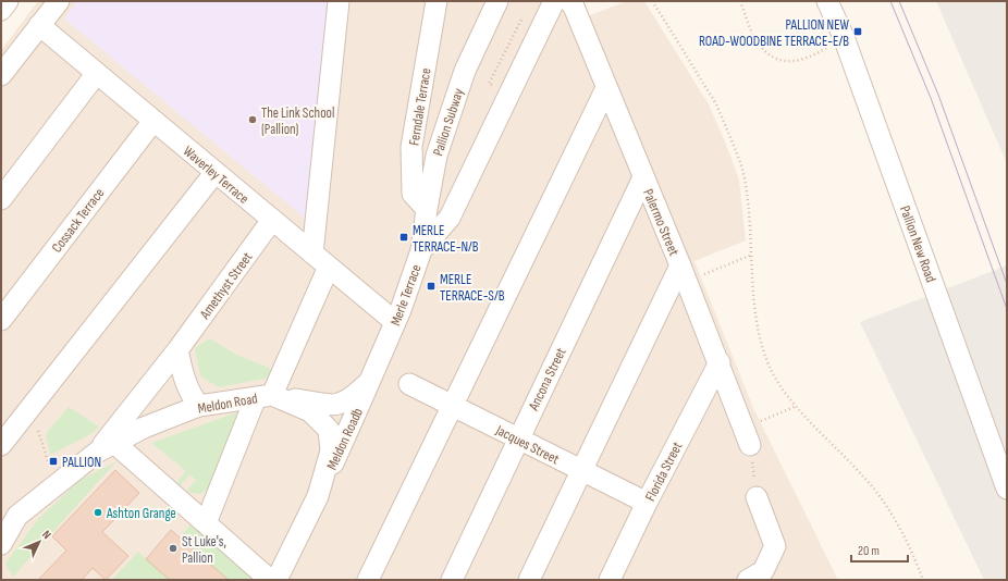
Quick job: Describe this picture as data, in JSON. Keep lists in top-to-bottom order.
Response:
{
  "streets": {
    "street": [
      "Ferndale Terrace",
      "Pallion Subway",
      "Waverley Terrace",
      "Cossack Terrace",
      "Palermo Street",
      "Pallion New Road",
      "Amethyst Street",
      "Merle Terrace",
      "Ancona Street",
      "Meldon Road",
      "Meldon Roadb",
      "Jacques Street",
      "Florida Street"
    ]
  },
  "crossings": [
    ["Ferndale Terrace", "Pallion Subway"],
    ["Pallion Subway", "Merle Terrace"],
    ["Waverley Terrace", "Cossack Terrace"],
    ["Waverley Terrace", "Amethyst Street"],
    ["Waverley Terrace", "Merle Terrace"],
    ["Palermo Street", "Merle Terrace"],
    ["Palermo Street", "Ancona Street"],
    ["Palermo Street", "Florida Street"],
    ["Amethyst Street", "Meldon Road"],
    ["Merle Terrace", "Meldon Road"],
    ["Merle Terrace", "Meldon Roadb"],
    ["Ancona Street", "Jacques Street"],
    ["Meldon Road", "Meldon Roadb"],
    ["Jacques Street", "Florida Street"]
  ],
  "places": {
    "transit": [
      "PALLION NEW ROAD-WOODBINE TERRACE-E/B",
      "MERLE TERRACE-N/B",
      "MERLE TERRACE-S/B",
      "PALLION"
    ],
    "other": ["The Link School (Pallion)", "Ashton Grange", "St Luke's, Pallion"]
  },
  "scale_bar": "20 m",
  "north": "top right"
}
